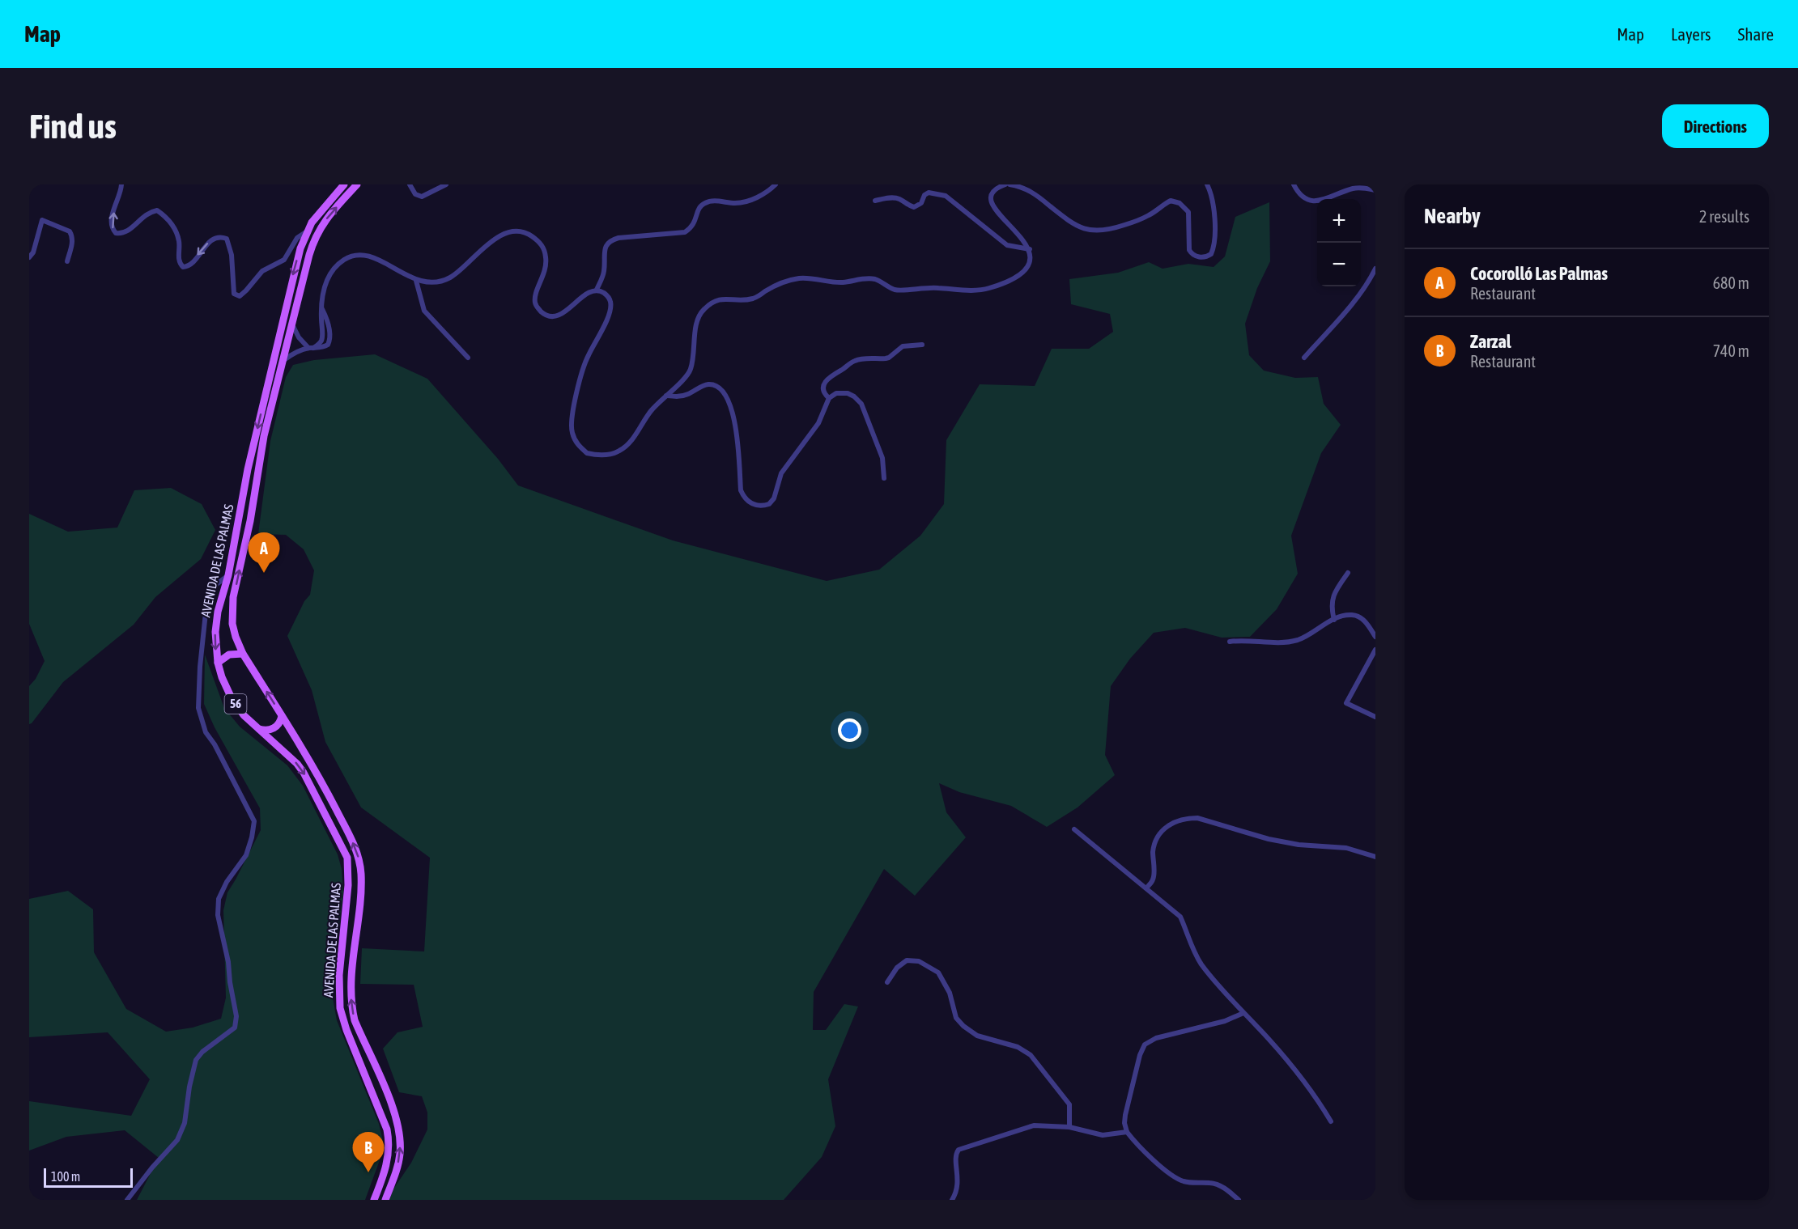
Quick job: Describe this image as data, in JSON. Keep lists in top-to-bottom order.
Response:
{
  "streets": {
    "main road": ["AVENIDA DE LAS PALMAS", "56"]
  },
  "scale_bar": "100 m",
  "page": {
    "header": "Map",
    "nav": ["Map", "Layers", "Share"],
    "buttons": "Directions",
    "title": "Find us",
    "heading": ["Nearby", "2 results"],
    "map_buttons": ["+", "−"],
    "list": [
      {
        "mark": "A",
        "name": "Cocorolló Las Palmas",
        "note": "Restaurant",
        "value": "680 m"
      },
      {
        "mark": "B",
        "name": "Zarzal",
        "note": "Restaurant",
        "value": "740 m"
      }
    ],
    "pins": ["A", "B"],
    "scale": "100 m"
  }
}
